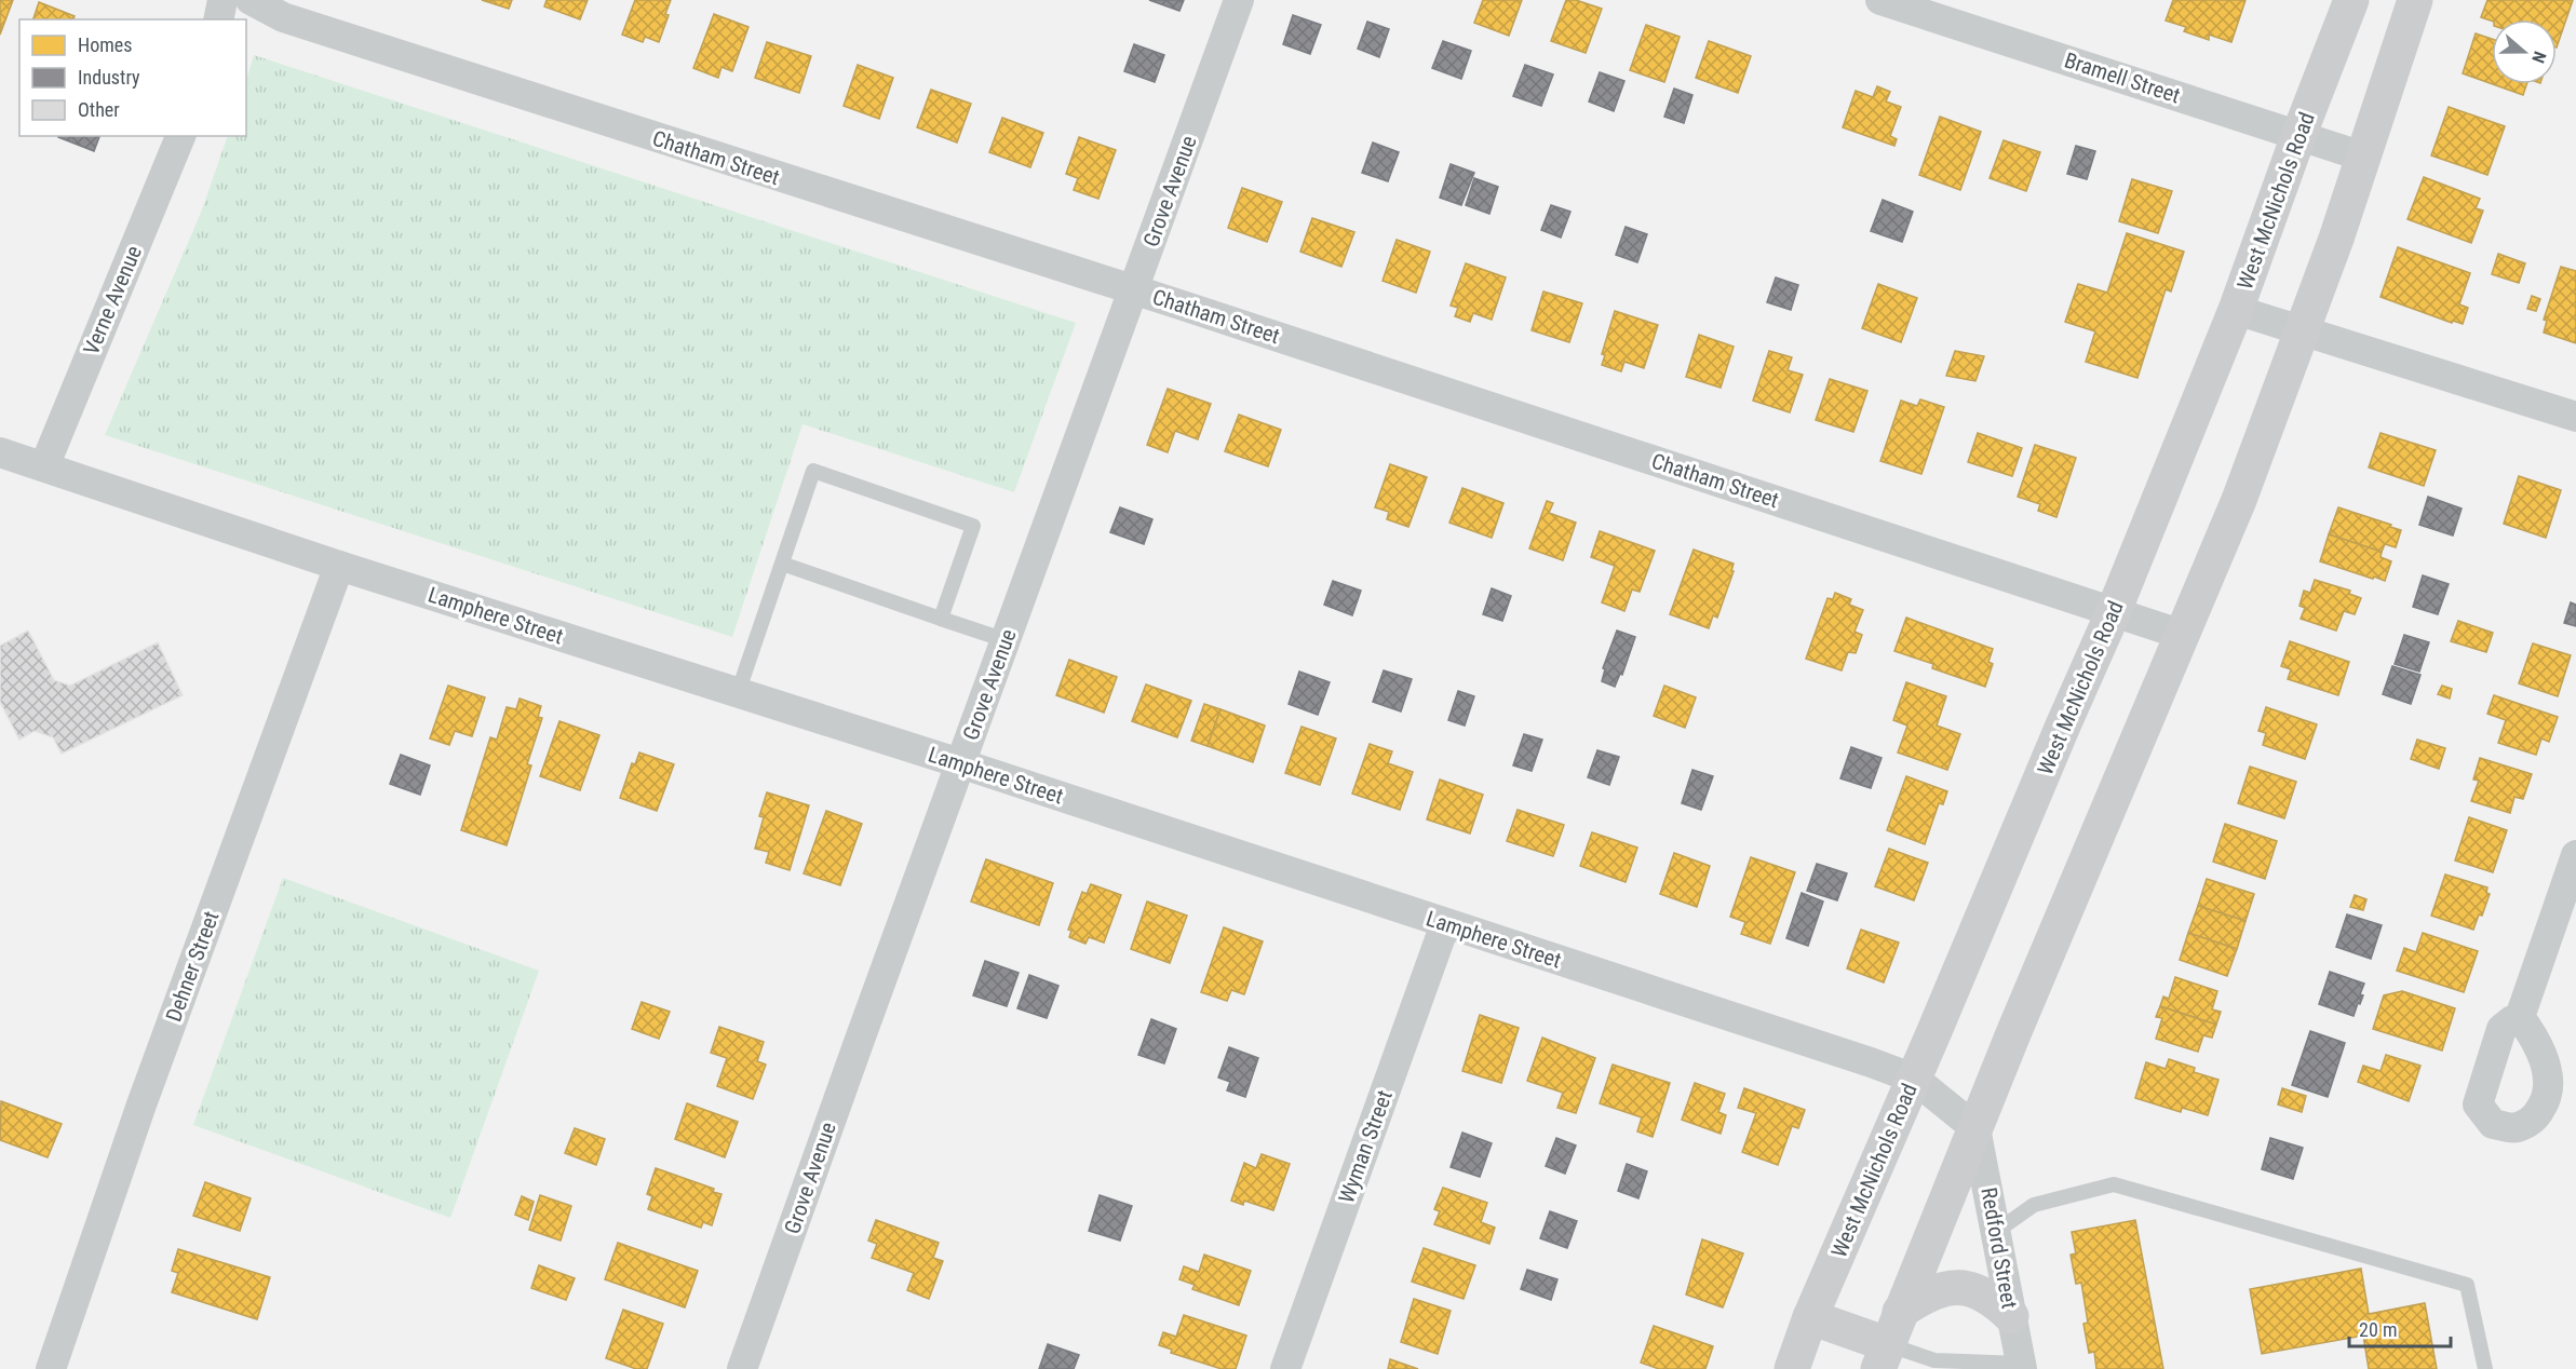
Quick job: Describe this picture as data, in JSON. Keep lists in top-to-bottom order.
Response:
{
  "streets": {
    "main road": ["West McNichols Road"],
    "street": [
      "Bramell Street",
      "Chatham Street",
      "Grove Avenue",
      "Verne Avenue",
      "Lamphere Street",
      "Dehner Street",
      "Wyman Street",
      "Redford Street"
    ]
  },
  "crossings": [
    ["Bramell Street", "West McNichols Road"],
    ["Chatham Street", "Grove Avenue"],
    ["Chatham Street", "West McNichols Road"],
    ["Grove Avenue", "Lamphere Street"],
    ["West McNichols Road", "Lamphere Street"],
    ["Verne Avenue", "Lamphere Street"],
    ["Lamphere Street", "Dehner Street"],
    ["Lamphere Street", "Wyman Street"],
    ["Lamphere Street", "Redford Street"]
  ],
  "legend": ["Homes", "Industry", "Other"],
  "scale_bar": "20 m",
  "north": "right"
}
